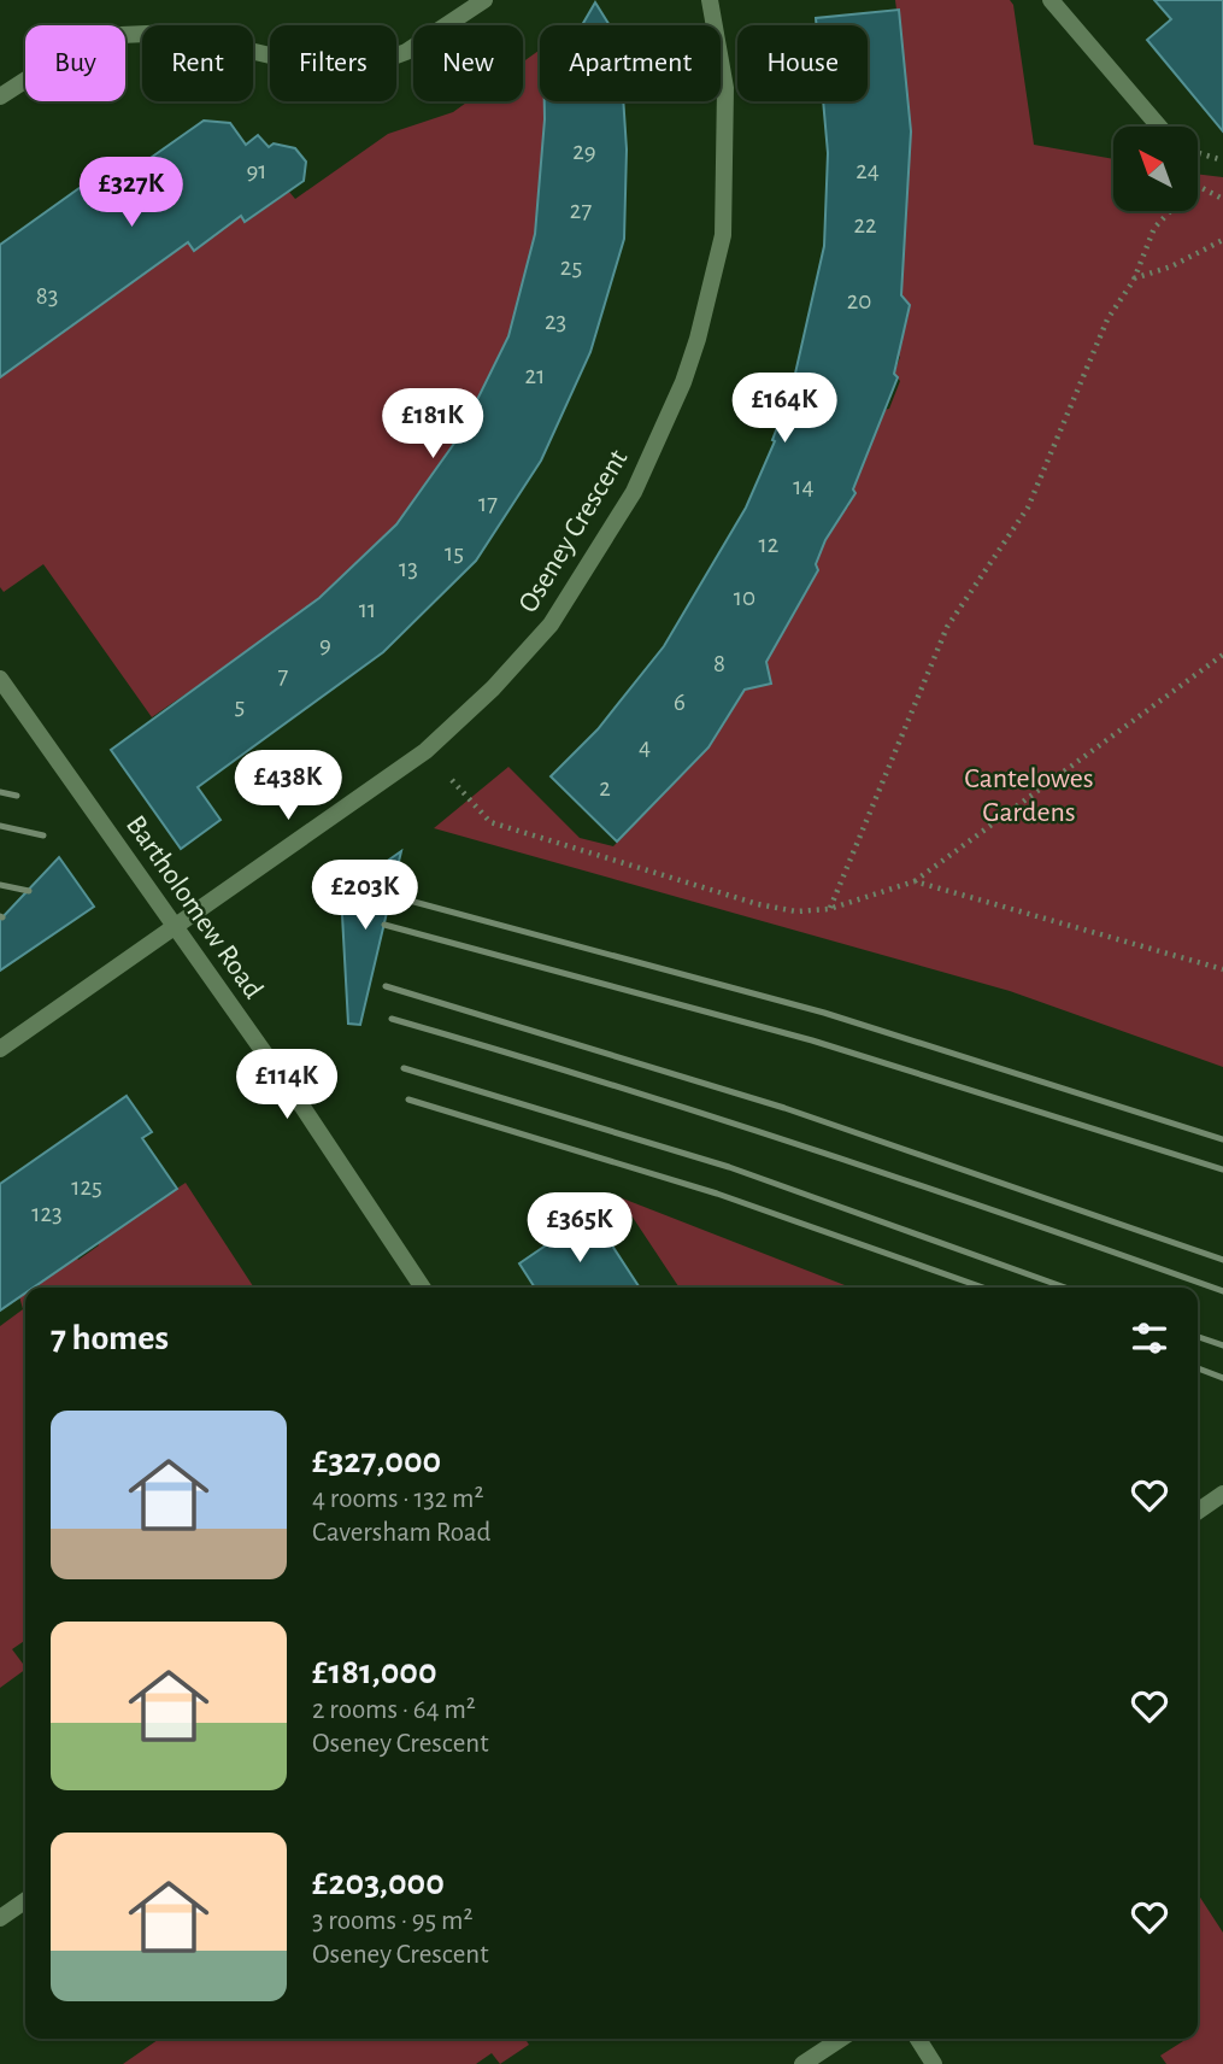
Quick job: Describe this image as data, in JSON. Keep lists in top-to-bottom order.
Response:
{
  "streets": {
    "street": ["Oseney Crescent", "Bartholomew Road"]
  },
  "crossings": [
    ["Oseney Crescent", "Bartholomew Road"]
  ],
  "parks": ["Cantelowes Gardens"],
  "house_numbers": [
    "29",
    "91",
    "24",
    "27",
    "22",
    "25",
    "83",
    "20",
    "23",
    "21",
    "14",
    "17",
    "12",
    "15",
    "13",
    "10",
    "11",
    "9",
    "8",
    "7",
    "6",
    "5",
    "4",
    "2",
    "125",
    "123"
  ],
  "north": "top left",
  "page": {
    "chip": [
      "Buy",
      "Rent",
      "Filters",
      "New",
      "Apartment",
      "House"
    ],
    "price": [
      "£327K",
      "£164K",
      "£181K",
      "£438K",
      "£203K",
      "£114K",
      "£365K"
    ],
    "heading": "7 homes",
    "list": [
      {
        "name": "£327,000",
        "note": "4 rooms · 132 m² · Caversham Road"
      },
      {
        "name": "£181,000",
        "note": "2 rooms · 64 m² · Oseney Crescent"
      },
      {
        "name": "£203,000",
        "note": "3 rooms · 95 m² · Oseney Crescent"
      }
    ]
  }
}
